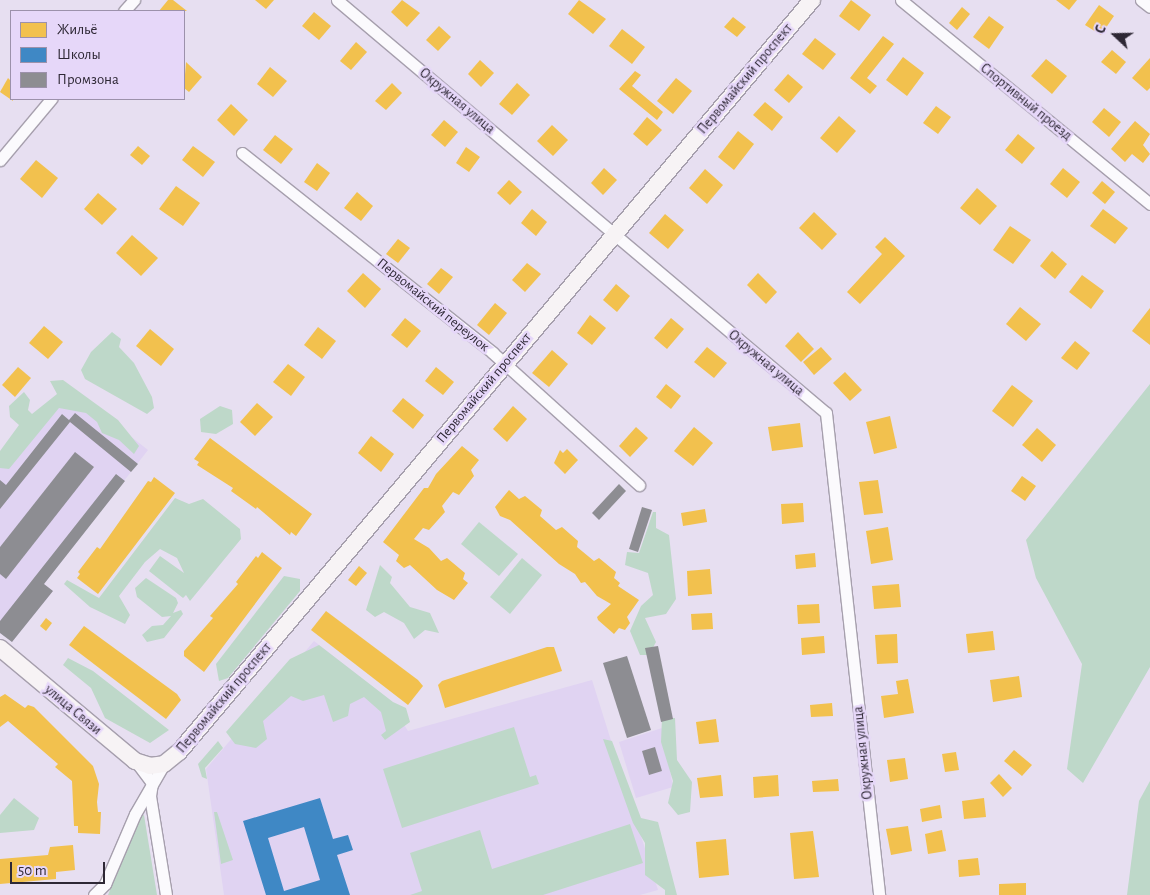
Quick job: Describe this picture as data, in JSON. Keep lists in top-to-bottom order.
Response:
{
  "streets": {
    "street": [
      "Первомайский проспект",
      "Окружная улица",
      "Спортивный проезд",
      "Первомайский переулок",
      "улица Связи"
    ]
  },
  "crossings": [
    ["Первомайский проспект", "Окружная улица"],
    ["Первомайский проспект", "Первомайский переулок"],
    ["Первомайский проспект", "улица Связи"]
  ],
  "legend": ["Жильё", "Школы", "Промзона"],
  "scale_bar": "50 m",
  "north": "left"
}
